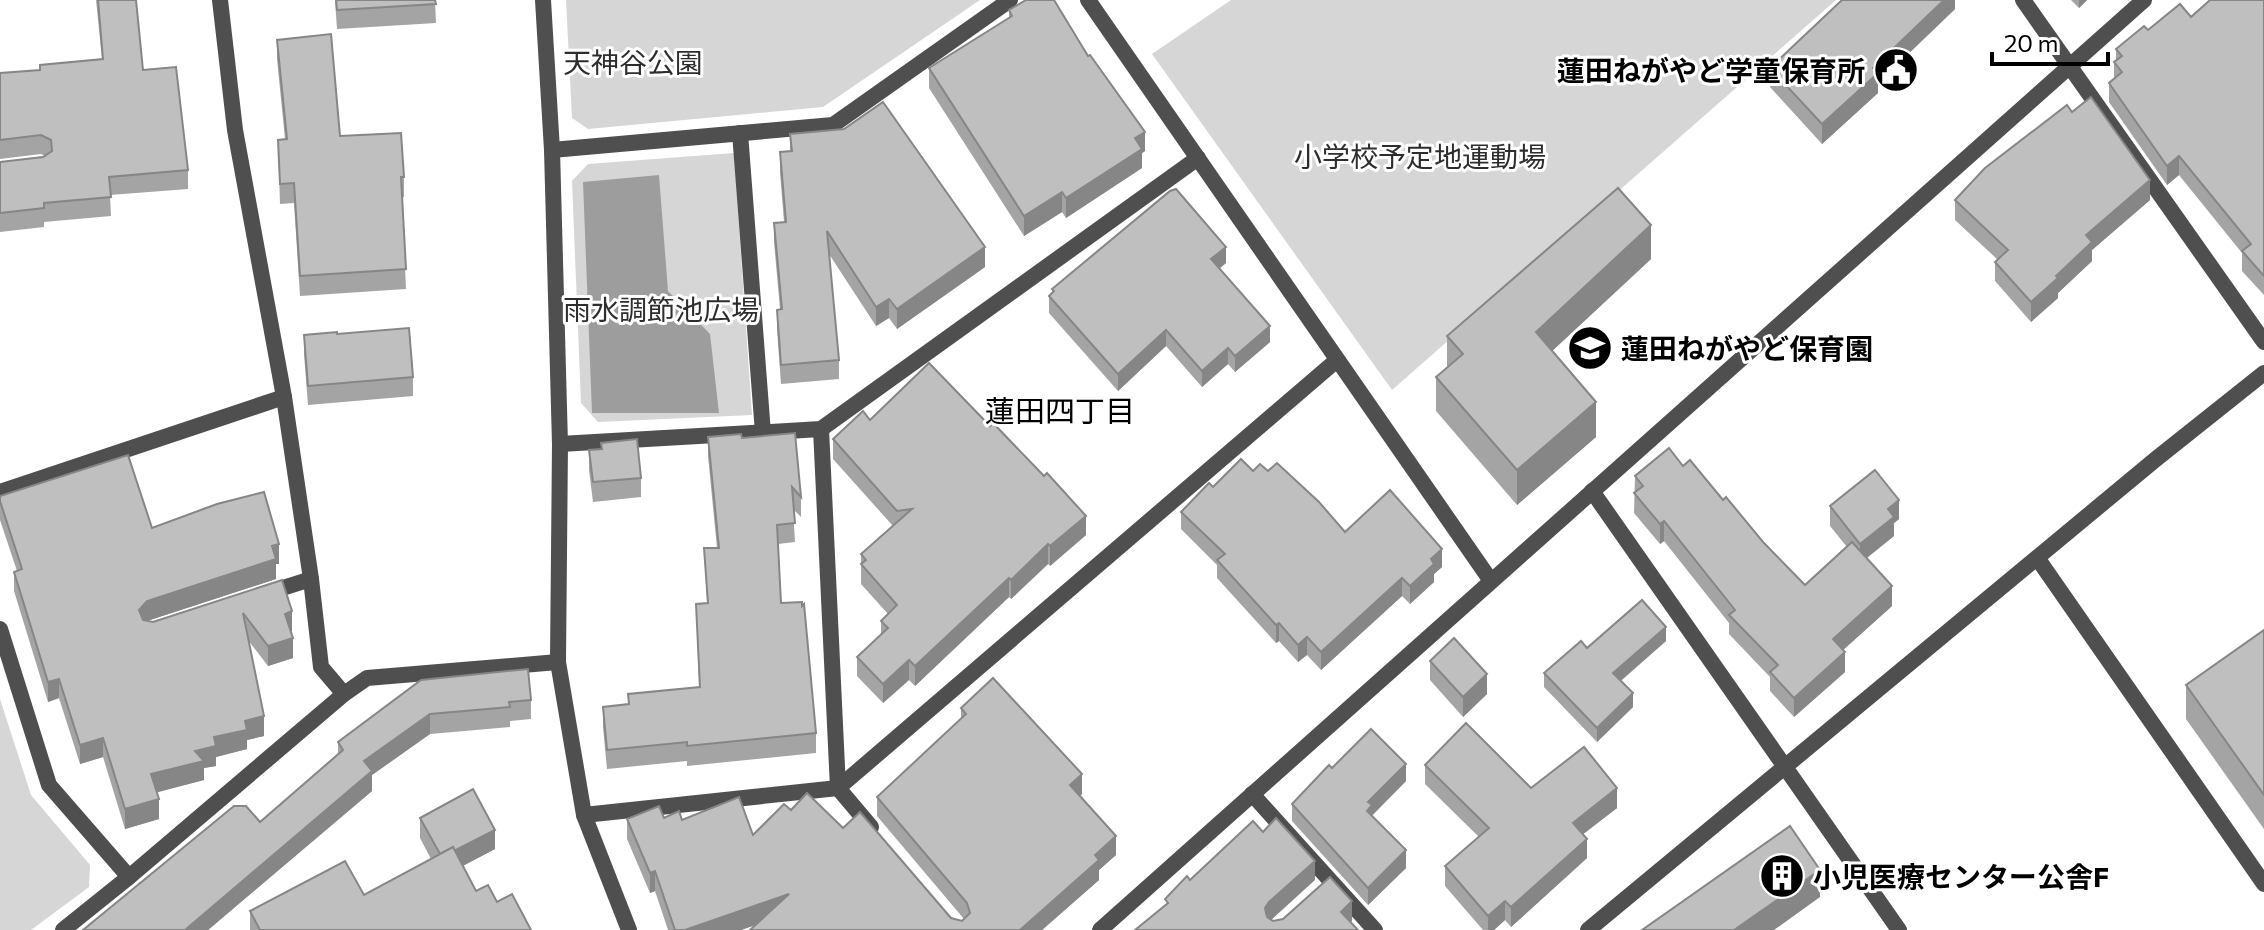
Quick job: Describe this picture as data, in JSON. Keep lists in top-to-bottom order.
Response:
{
  "districts": ["蓮田四丁目"],
  "parks": ["天神谷公園", "小学校予定地運動場", "雨水調節池広場"],
  "places": {
    "public building": ["蓮田ねがやど学童保育所"],
    "school or university": ["蓮田ねがやど保育園"],
    "building": ["小児医療センター公舎F"]
  },
  "scale_bar": "20 m"
}
